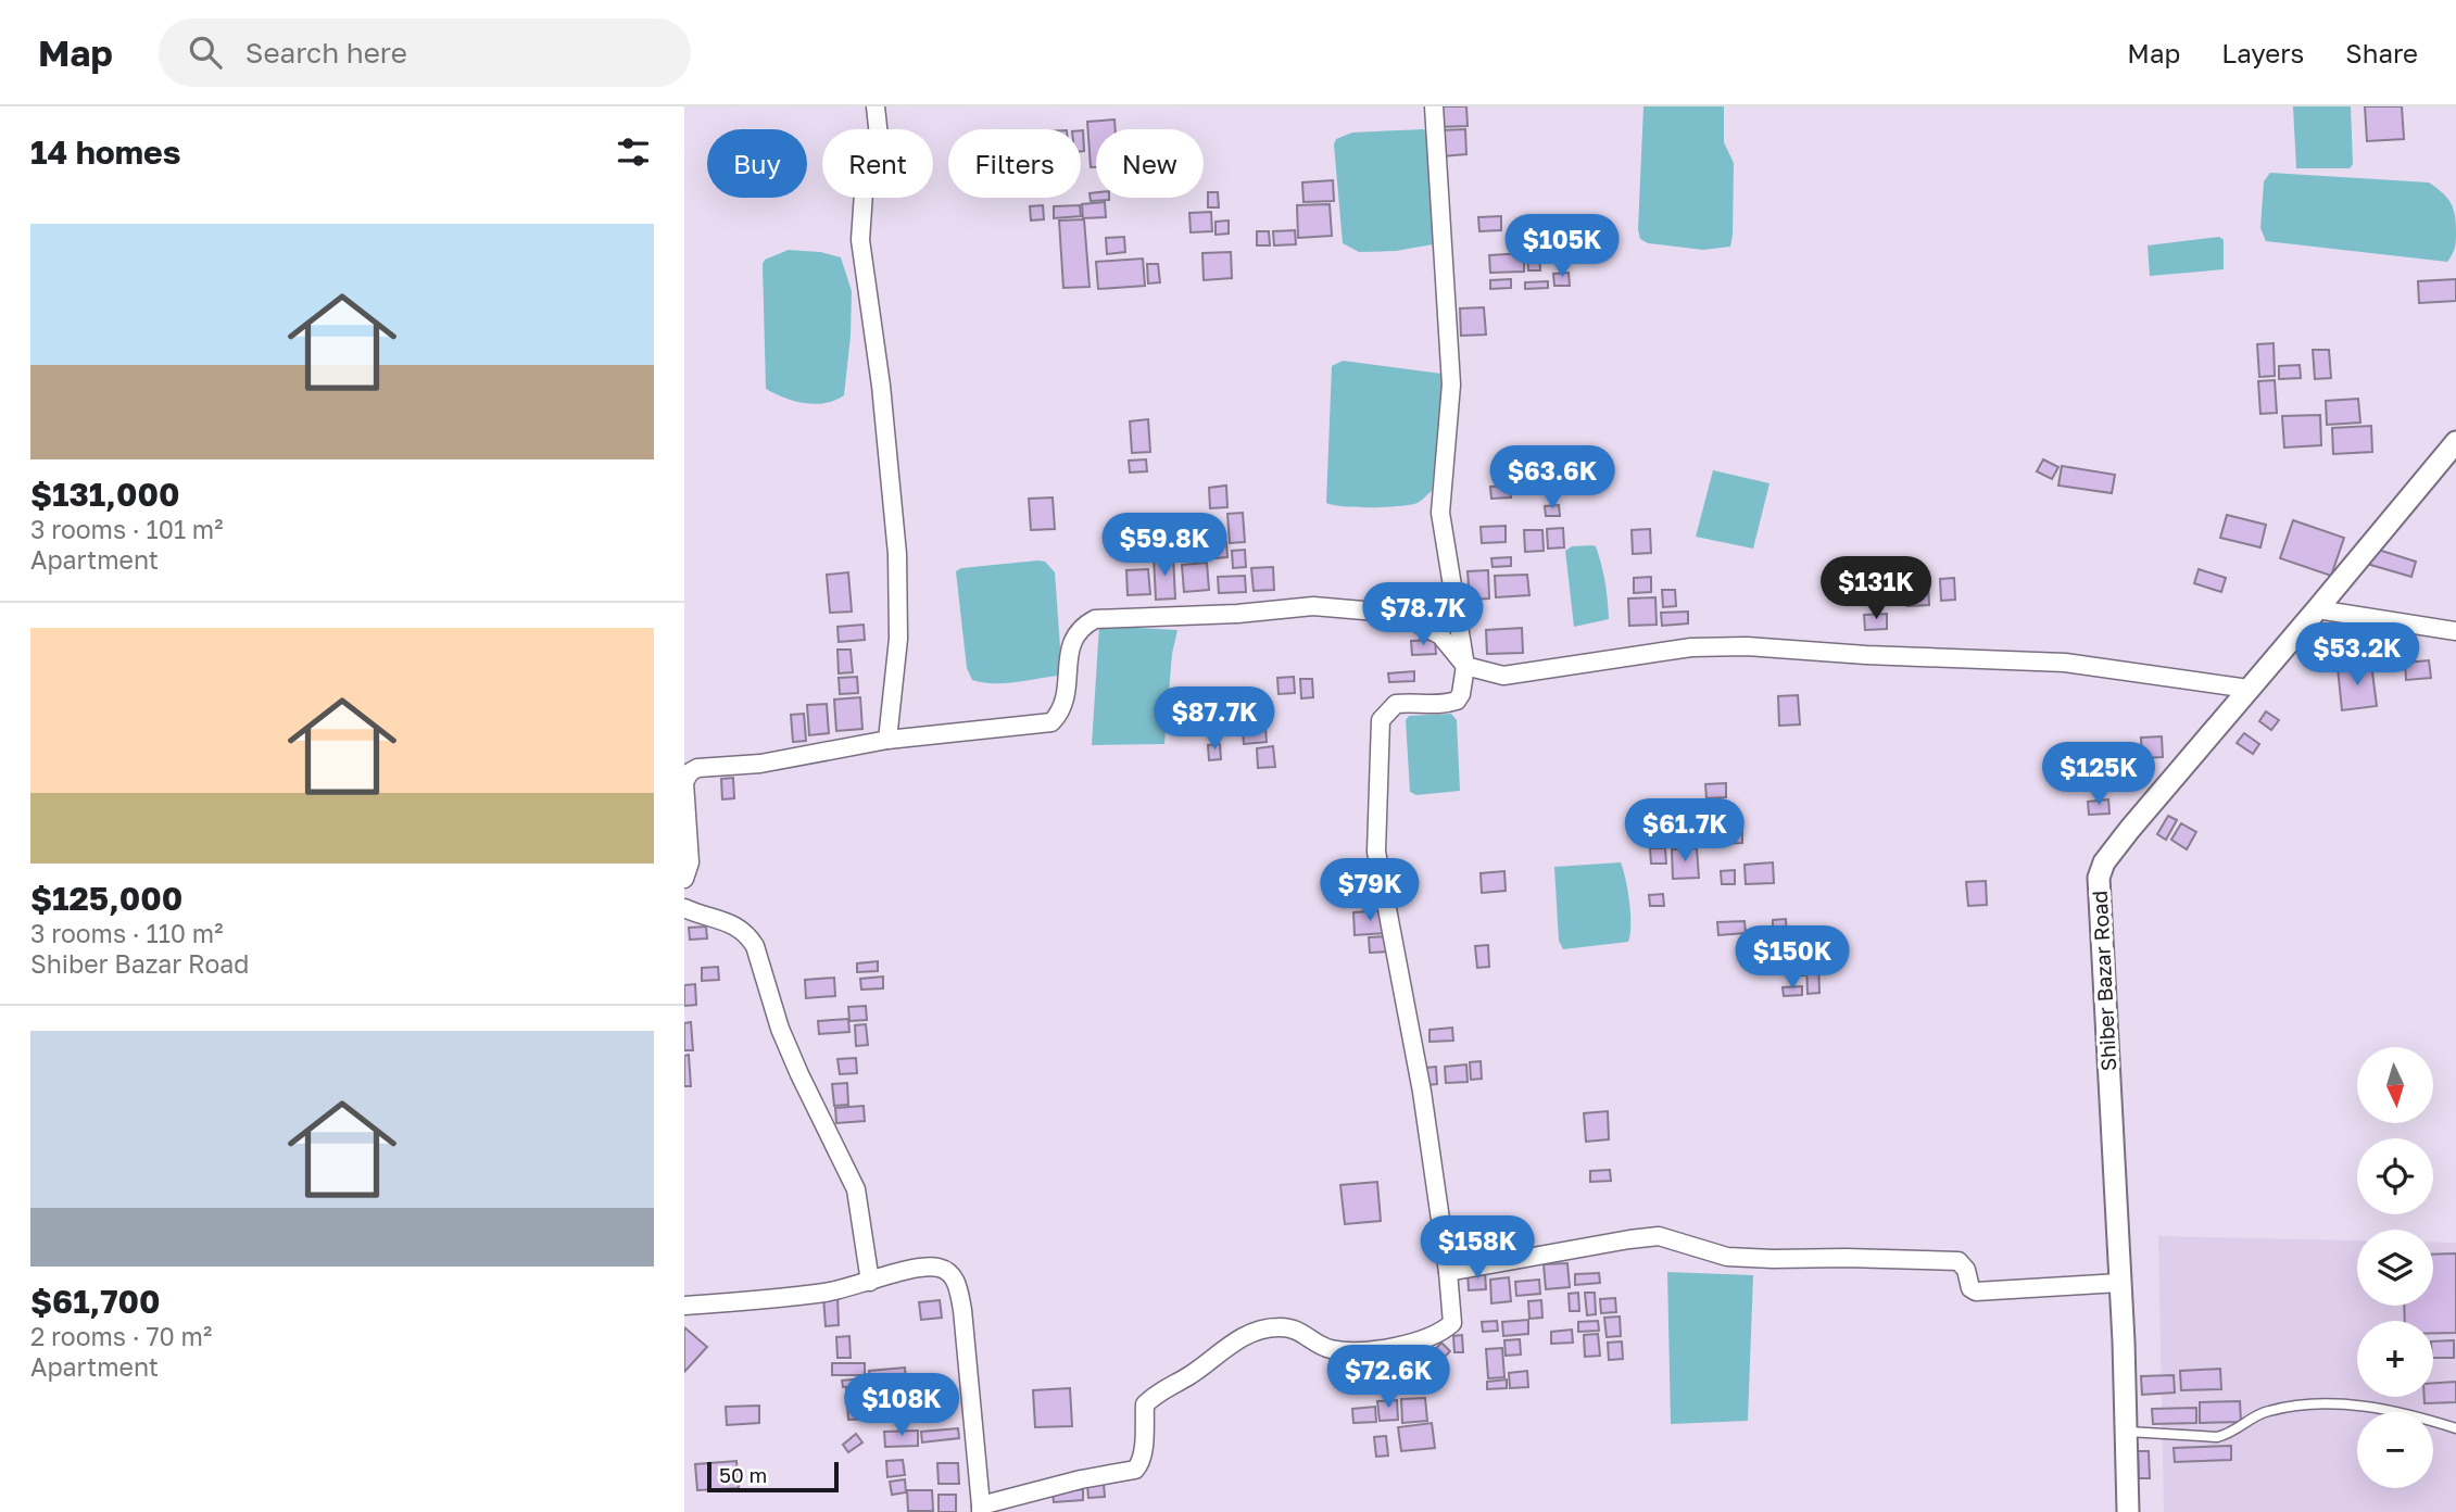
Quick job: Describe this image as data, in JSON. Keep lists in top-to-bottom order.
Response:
{
  "streets": {
    "street": ["Shiber Bazar Road"]
  },
  "scale_bar": "50 m",
  "north": "bottom",
  "page": {
    "header": "Map",
    "search": "Search here",
    "nav": ["Map", "Layers", "Share"],
    "heading": "14 homes",
    "chip": [
      "Buy",
      "Rent",
      "Filters",
      "New"
    ],
    "list": [
      {
        "name": "$131,000",
        "note": "3 rooms · 101 m² · Apartment"
      },
      {
        "name": "$125,000",
        "note": "3 rooms · 110 m² · Shiber Bazar Road"
      },
      {
        "name": "$61,700",
        "note": "2 rooms · 70 m² · Apartment"
      }
    ],
    "price": [
      "$105K",
      "$63.6K",
      "$59.8K",
      "$131K",
      "$78.7K",
      "$53.2K",
      "$87.7K",
      "$125K",
      "$61.7K",
      "$79K",
      "$150K",
      "$158K",
      "$72.6K",
      "$108K"
    ],
    "map_buttons": ["+", "−"],
    "scale": "50 m"
  }
}
